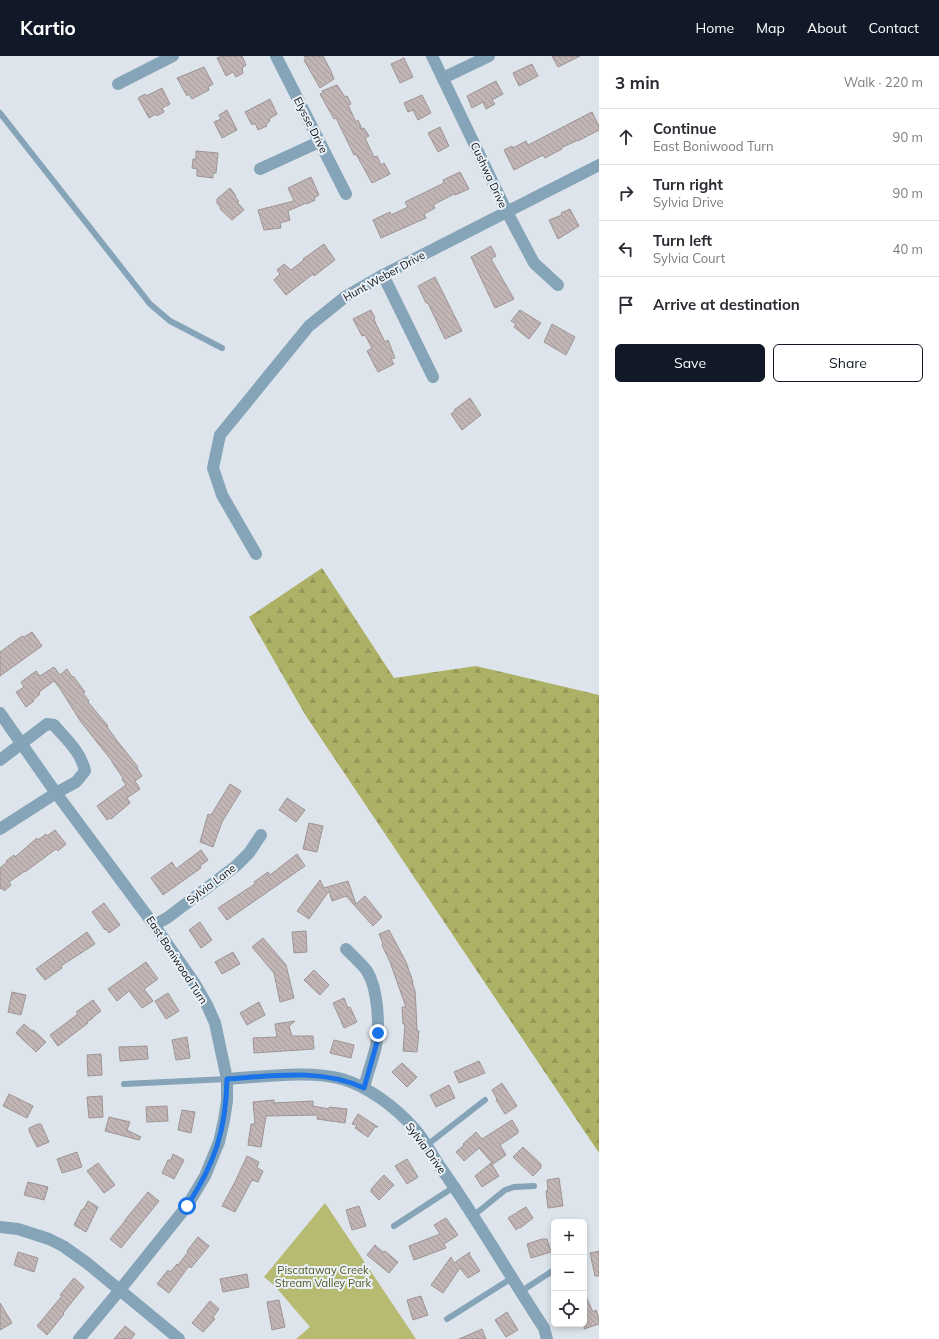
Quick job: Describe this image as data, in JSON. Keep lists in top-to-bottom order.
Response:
{
  "streets": {
    "street": [
      "Elysse Drive",
      "Cushwa Drive",
      "Hunt Weber Drive",
      "Sylvia Lane",
      "East Boniwood Turn",
      "Sylvia Drive"
    ]
  },
  "crossings": [
    ["Cushwa Drive", "Hunt Weber Drive"],
    ["Sylvia Lane", "East Boniwood Turn"],
    ["East Boniwood Turn", "Sylvia Drive"]
  ],
  "parks": ["Piscataway Creek Stream Valley Park"],
  "page": {
    "header": "Kartio",
    "nav": [
      "Home",
      "Map",
      "About",
      "Contact"
    ],
    "heading": ["3 min", "Walk · 220 m"],
    "list": [
      ["Continue", "East Boniwood Turn", "90 m"],
      ["Turn right", "Sylvia Drive", "90 m"],
      ["Turn left", "Sylvia Court", "40 m"],
      "Arrive at destination"
    ],
    "buttons": ["Save", "Share"],
    "map_buttons": ["+", "−"]
  }
}
